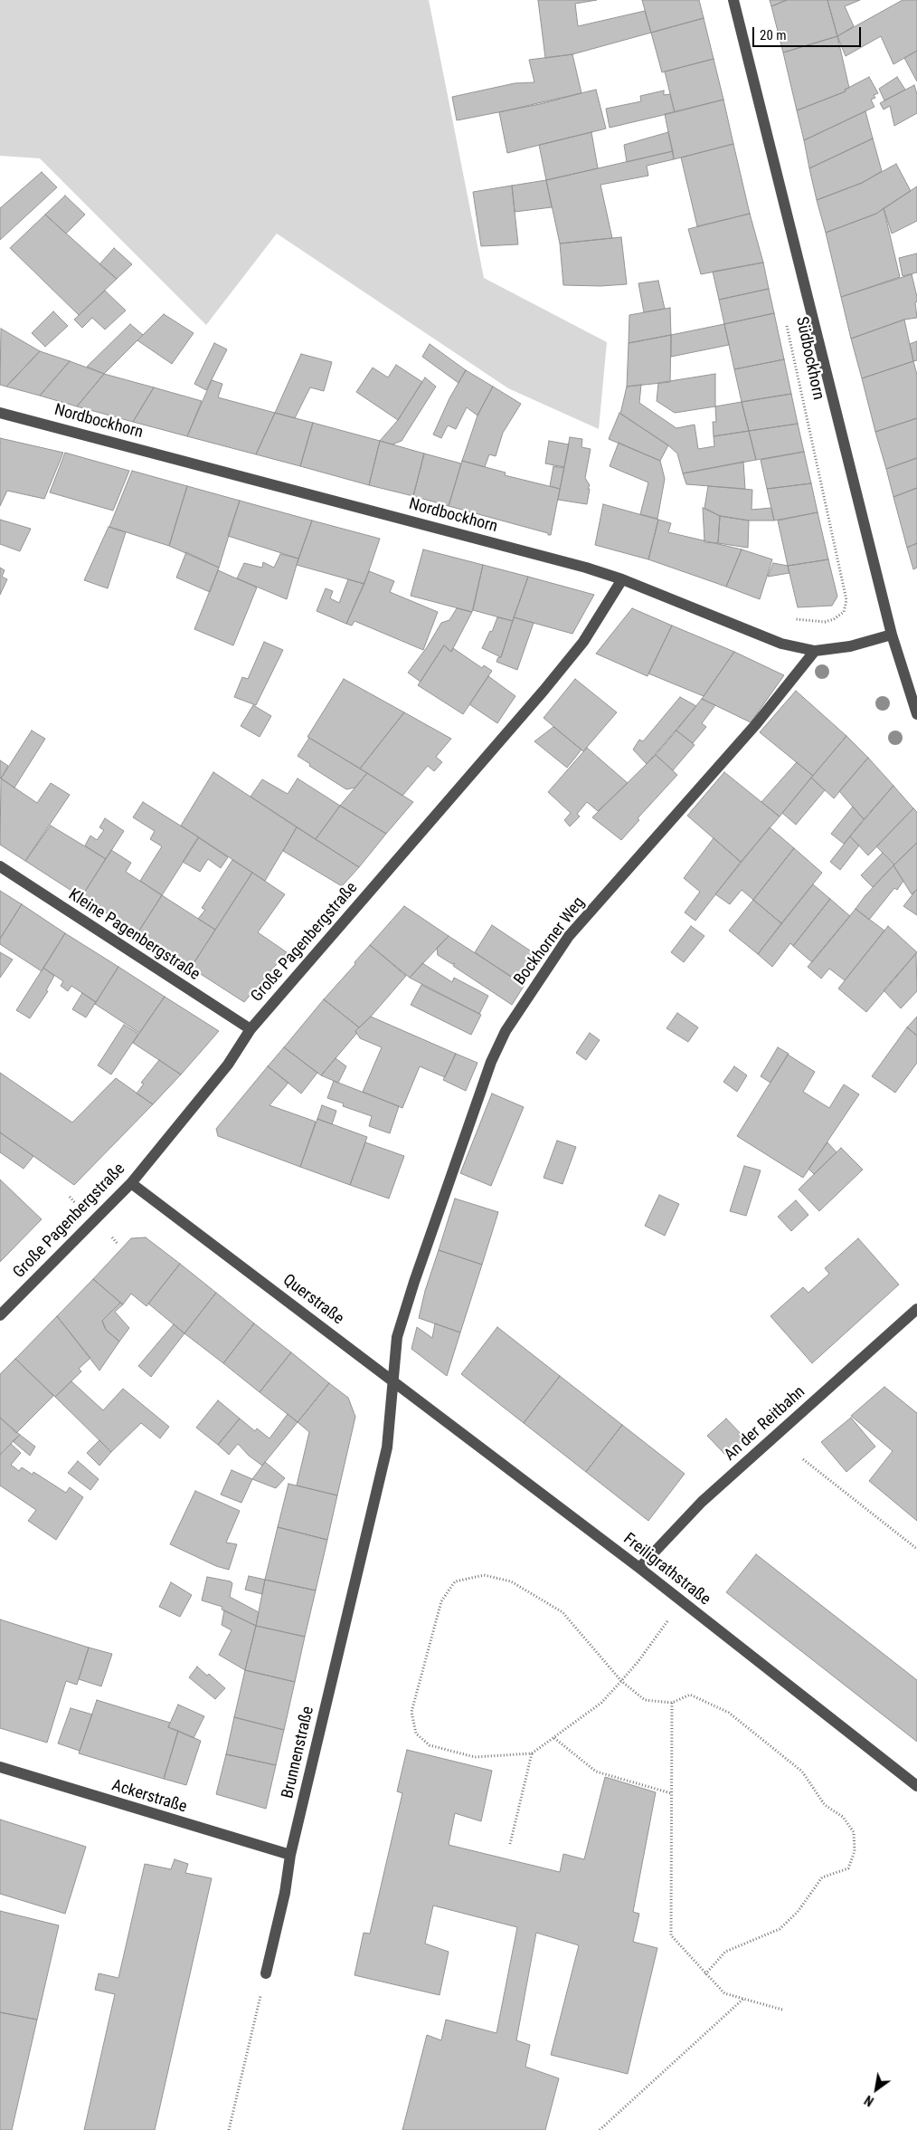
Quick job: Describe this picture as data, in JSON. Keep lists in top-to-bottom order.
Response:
{
  "streets": {
    "street": [
      "Südbockhorn",
      "Nordbockhorn",
      "Kleine Pagenbergstraße",
      "Bockhorner Weg",
      "Große Pagenbergstraße",
      "Querstraße",
      "An der Reitbahn",
      "Freiligrathstraße",
      "Brunnenstraße",
      "Ackerstraße"
    ]
  },
  "crossings": [
    ["Südbockhorn", "Nordbockhorn"],
    ["Nordbockhorn", "Bockhorner Weg"],
    ["Nordbockhorn", "Große Pagenbergstraße"],
    ["Kleine Pagenbergstraße", "Große Pagenbergstraße"],
    ["Bockhorner Weg", "Querstraße"],
    ["Bockhorner Weg", "Freiligrathstraße"],
    ["Bockhorner Weg", "Brunnenstraße"],
    ["Große Pagenbergstraße", "Querstraße"],
    ["Querstraße", "Freiligrathstraße"],
    ["Querstraße", "Brunnenstraße"],
    ["An der Reitbahn", "Freiligrathstraße"],
    ["Freiligrathstraße", "Brunnenstraße"],
    ["Brunnenstraße", "Ackerstraße"]
  ],
  "scale_bar": "20 m",
  "north": "bottom left"
}
